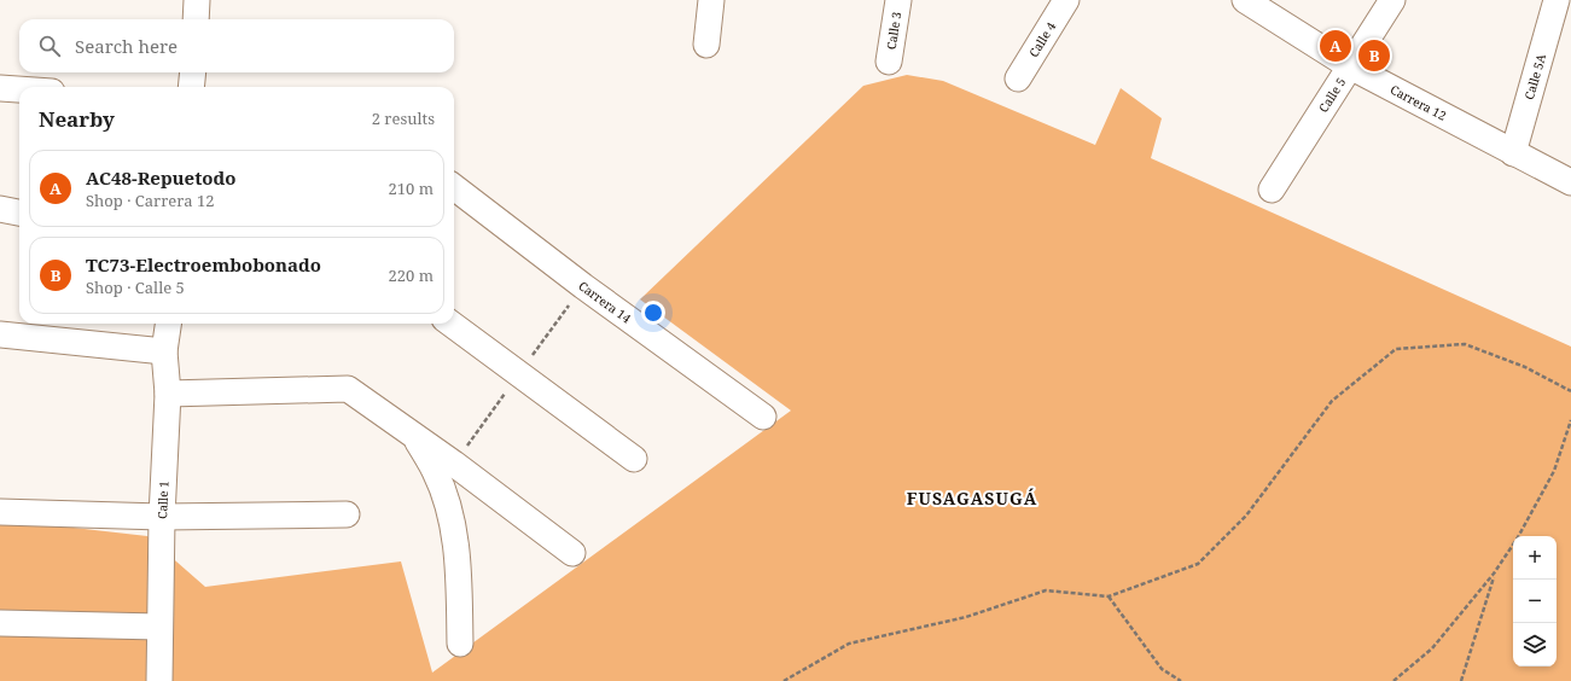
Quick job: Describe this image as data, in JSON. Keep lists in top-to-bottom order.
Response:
{
  "streets": {
    "street": [
      "Calle 3",
      "Calle 4",
      "Calle 5A",
      "Calle 5",
      "Carrera 12",
      "Carrera 14",
      "Calle 1"
    ]
  },
  "crossings": [
    ["Calle 5A", "Carrera 12"],
    ["Calle 5", "Carrera 12"]
  ],
  "districts": ["FUSAGASUGÁ"],
  "page": {
    "search": "Search here",
    "pins": ["A", "B"],
    "heading": ["Nearby", "2 results"],
    "list": [
      {
        "mark": "A",
        "name": "AC48-Repuetodo",
        "note": "Shop · Carrera 12",
        "value": "210 m"
      },
      {
        "mark": "B",
        "name": "TC73-Electroembobonado",
        "note": "Shop · Calle 5",
        "value": "220 m"
      }
    ],
    "map_buttons": ["+", "−"]
  }
}
